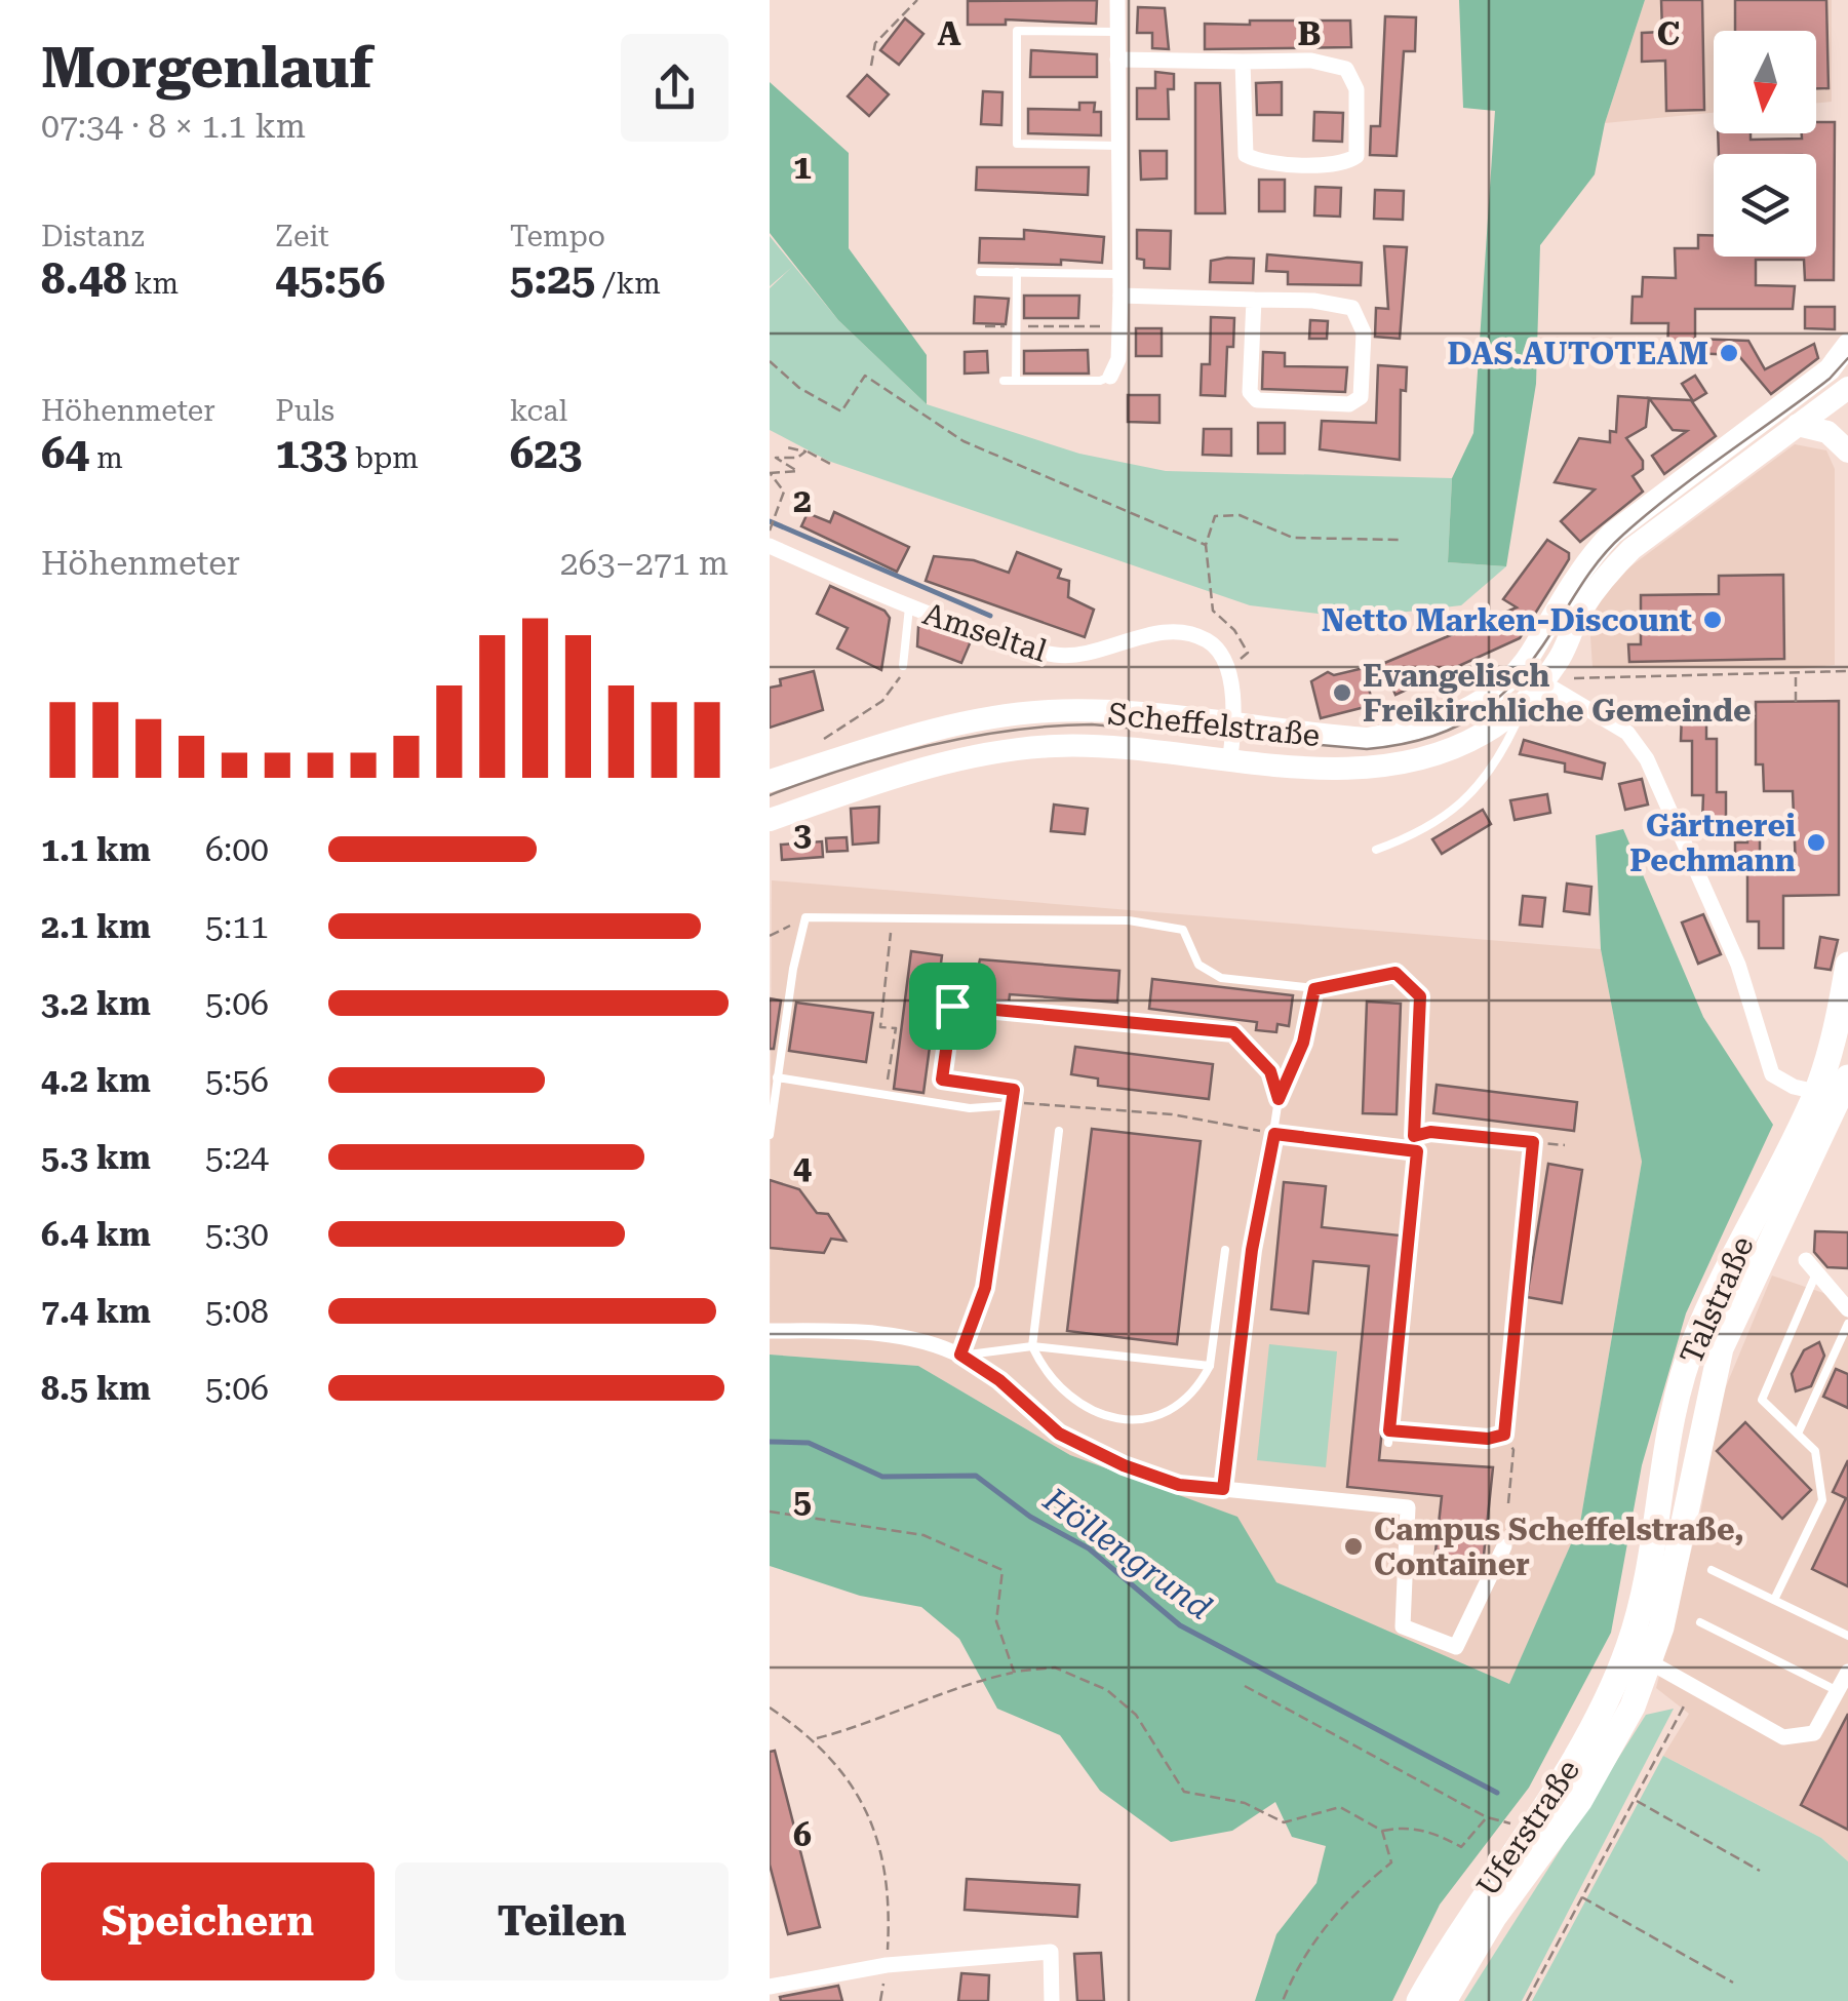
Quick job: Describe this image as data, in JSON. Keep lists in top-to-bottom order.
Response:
{
  "streets": {
    "main road": ["Talstraße", "Uferstraße"],
    "street": ["Amseltal", "Scheffelstraße"]
  },
  "crossings": [
    ["Amseltal", "Scheffelstraße"],
    ["Talstraße", "Uferstraße"]
  ],
  "water": ["Höllengrund"],
  "places": [
    "DAS.AUTOTEAM",
    "Netto Marken-Discount",
    "Evangelisch Freikirchliche Gemeinde",
    "Gärtnerei Pechmann",
    "Campus Scheffelstraße, Container"
  ],
  "north": "bottom",
  "page": {
    "heading": ["Morgenlauf", "07:34 · 8 × 1.1 km"],
    "stats": [
      ["Distanz", "8.48 km"],
      ["Zeit", "45:56"],
      ["Tempo", "5:25 /km"],
      ["Höhenmeter", "64 m"],
      ["Puls", "133 bpm"],
      ["kcal", "623"]
    ],
    "chart": ["Höhenmeter", "263–271 m"],
    "list": [
      {
        "name": "1.1 km",
        "note": "6:00"
      },
      {
        "name": "2.1 km",
        "note": "5:11"
      },
      {
        "name": "3.2 km",
        "note": "5:06"
      },
      {
        "name": "4.2 km",
        "note": "5:56"
      },
      {
        "name": "5.3 km",
        "note": "5:24"
      },
      {
        "name": "6.4 km",
        "note": "5:30"
      },
      {
        "name": "7.4 km",
        "note": "5:08"
      },
      {
        "name": "8.5 km",
        "note": "5:06"
      }
    ],
    "buttons": ["Speichern", "Teilen"]
  },
  "grid": {
    "columns": ["A", "B", "C"],
    "rows": [
      "1",
      "2",
      "3",
      "4",
      "5",
      "6"
    ]
  }
}
